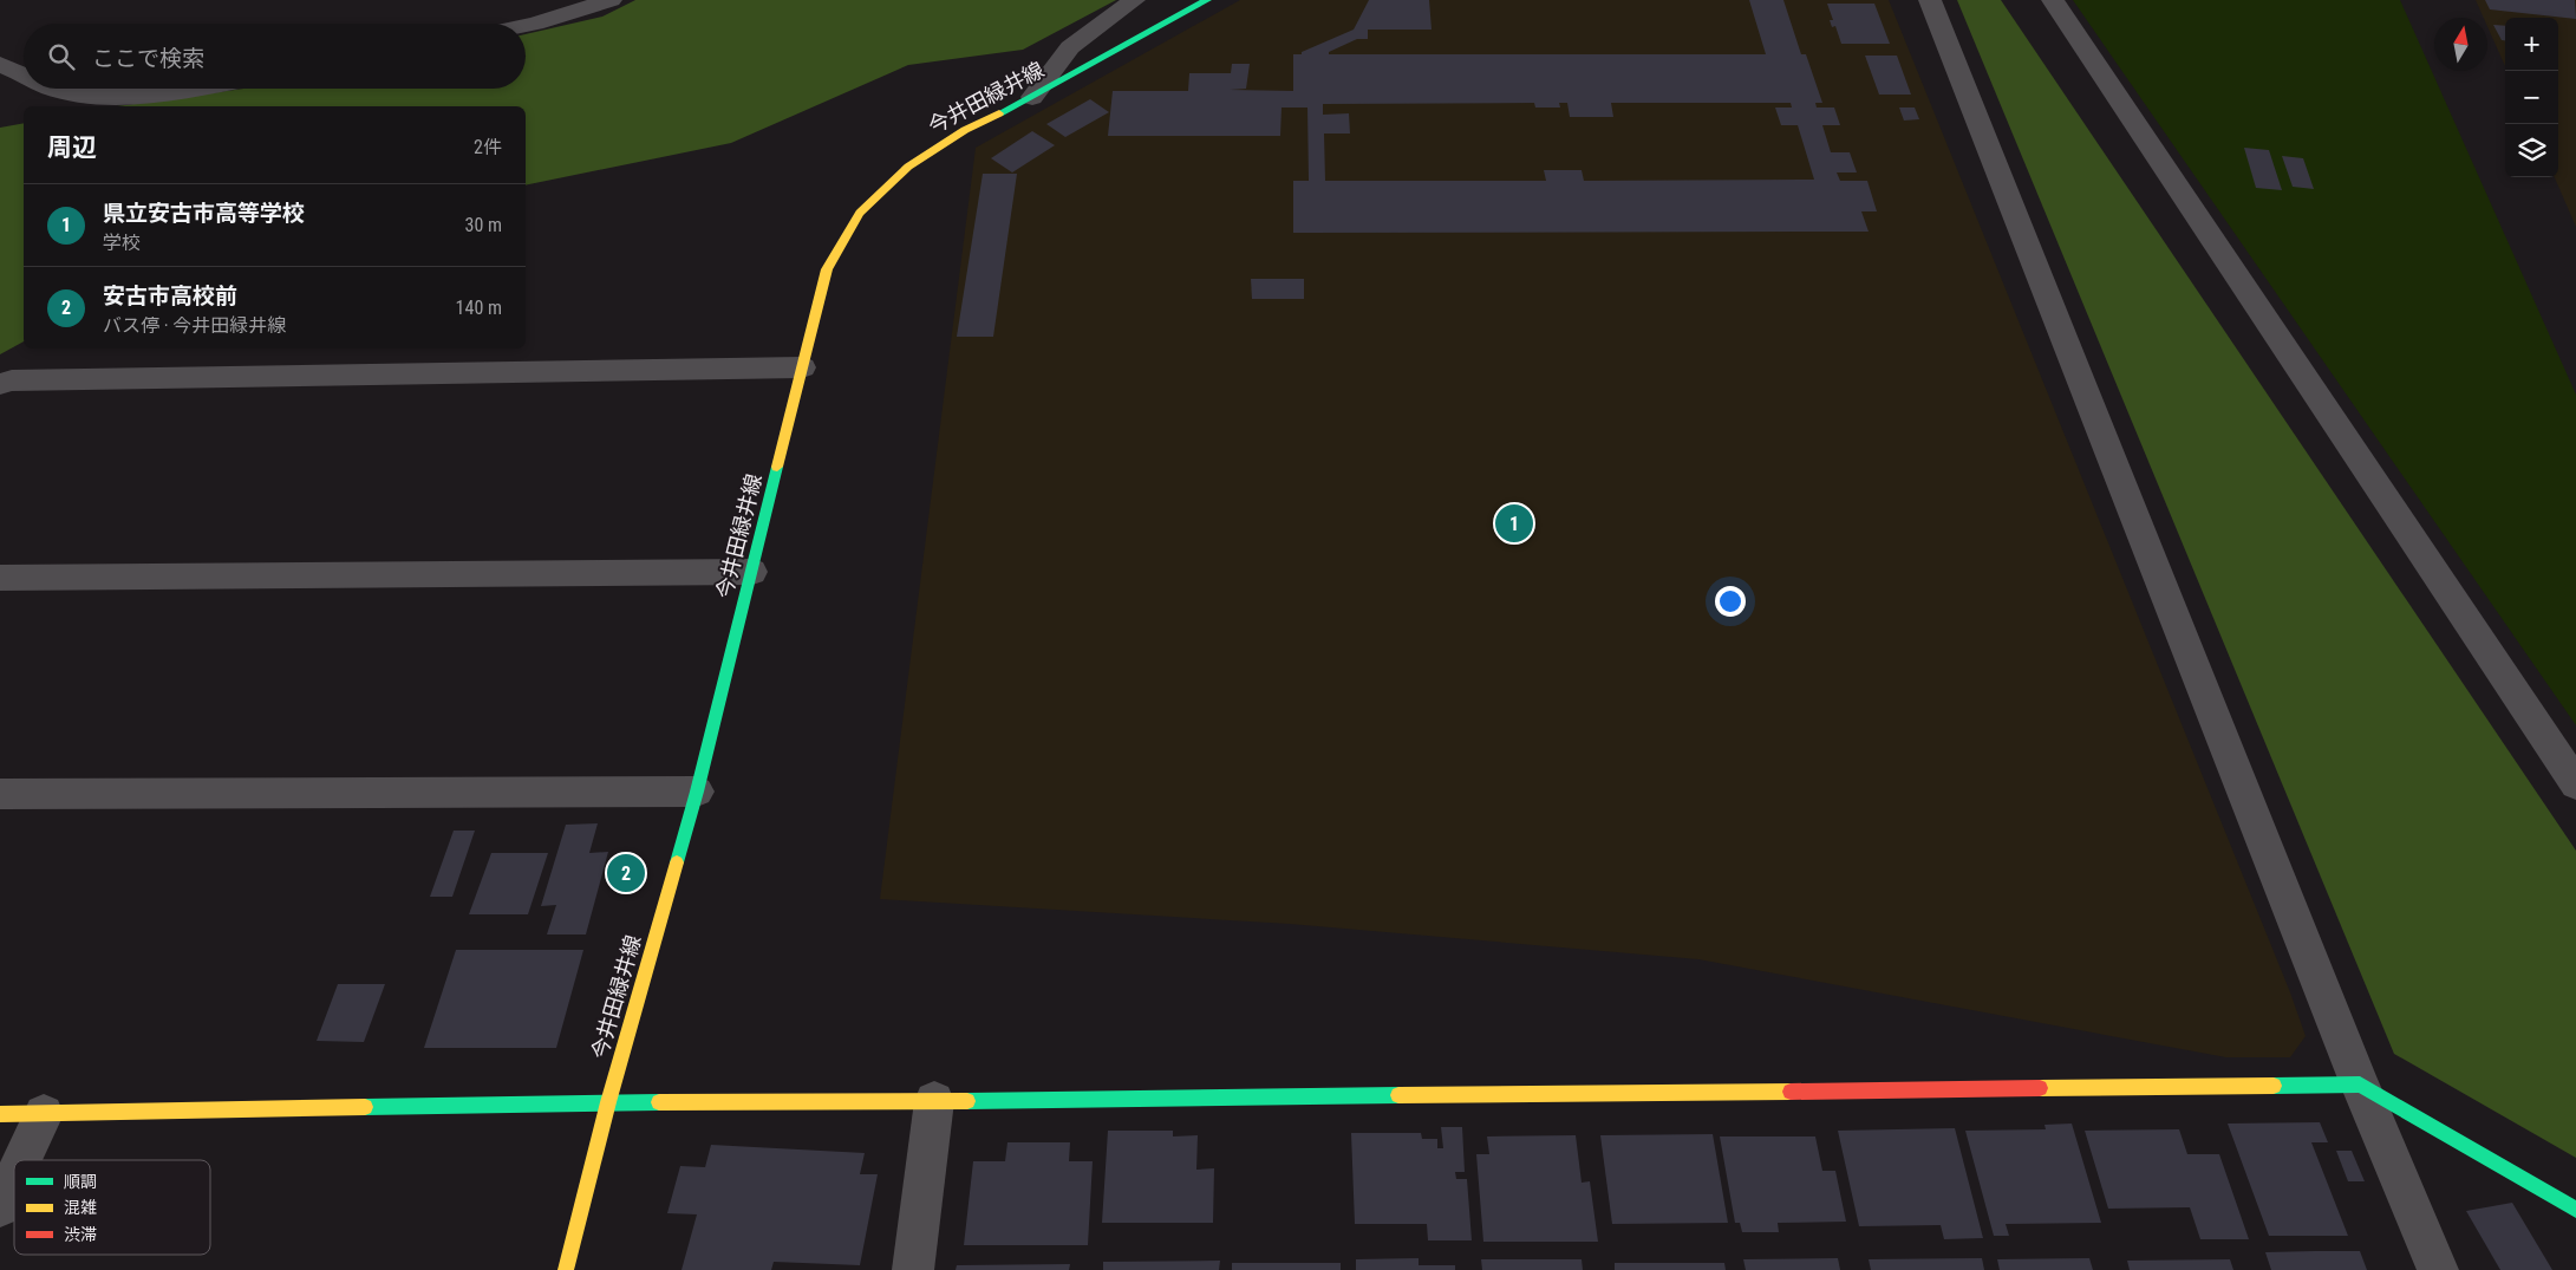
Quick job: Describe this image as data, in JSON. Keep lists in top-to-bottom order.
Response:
{
  "streets": {
    "street": ["今井田緑井線"]
  },
  "legend": ["順調", "混雑", "渋滞"],
  "north": "top",
  "page": {
    "map_buttons": ["+", "−"],
    "search": "ここで検索",
    "heading": ["周辺", "2件"],
    "list": [
      {
        "mark": "1",
        "name": "県立安古市高等学校",
        "note": "学校",
        "value": "30 m"
      },
      {
        "mark": "2",
        "name": "安古市高校前",
        "note": "バス停 · 今井田緑井線",
        "value": "140 m"
      }
    ],
    "pins": ["1", "2"]
  }
}
